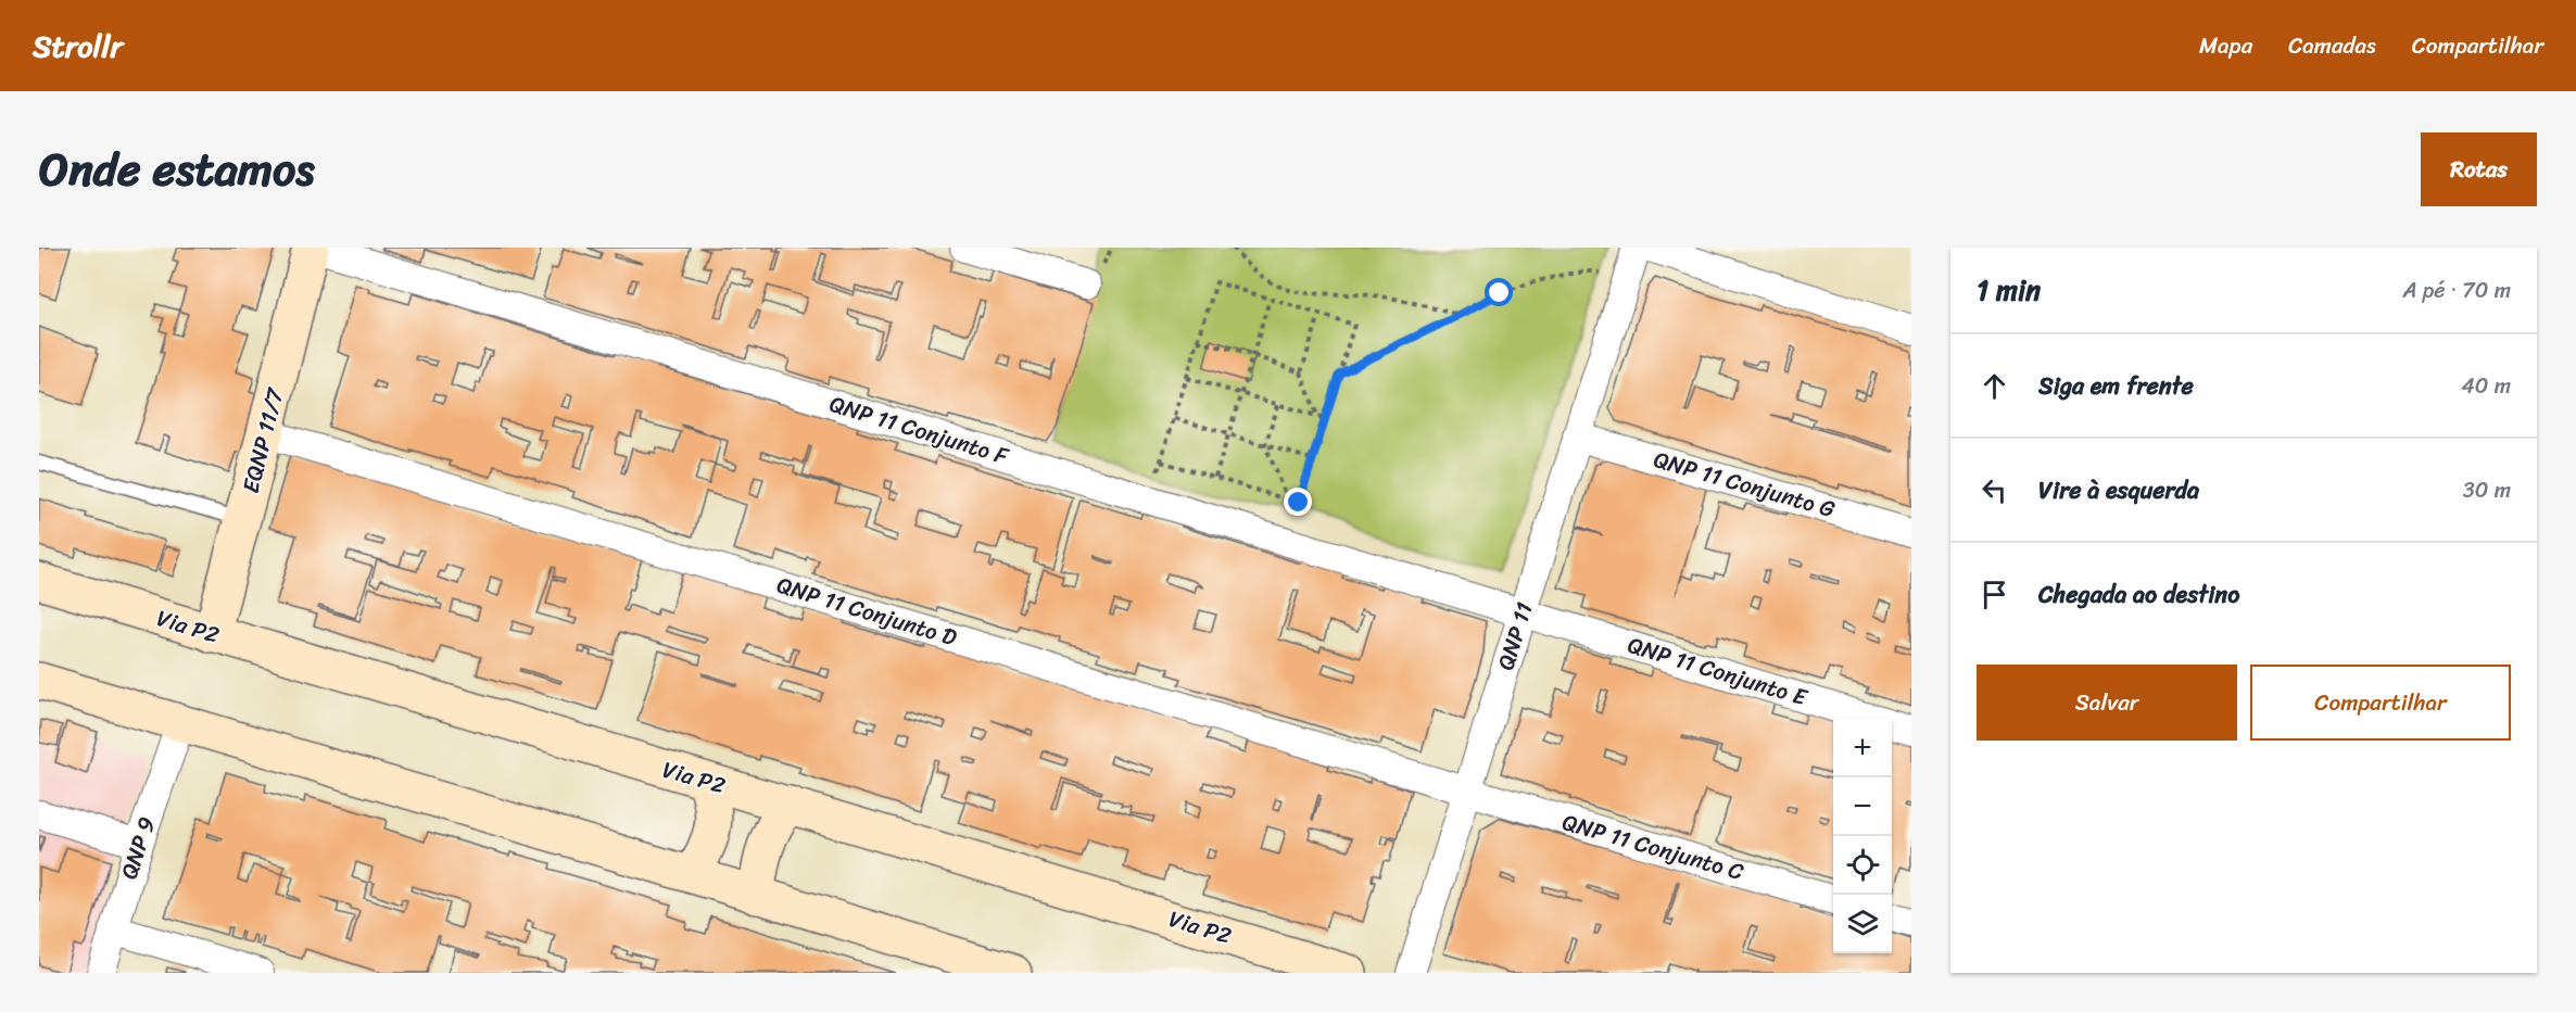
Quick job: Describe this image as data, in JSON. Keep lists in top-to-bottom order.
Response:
{
  "streets": {
    "main road": ["EQNP 11/7", "Via P2"],
    "street": [
      "QNP 11 Conjunto F",
      "QNP 11 Conjunto G",
      "QNP 11 Conjunto D",
      "QNP 11",
      "QNP 11 Conjunto E",
      "QNP 11 Conjunto C",
      "QNP 9"
    ]
  },
  "crossings": [
    ["QNP 11 Conjunto F", "QNP 11"],
    ["QNP 11 Conjunto F", "QNP 11 Conjunto E"],
    ["EQNP 11/7", "QNP 11 Conjunto D"],
    ["EQNP 11/7", "Via P2"],
    ["QNP 11 Conjunto G", "QNP 11"],
    ["QNP 11 Conjunto D", "QNP 11"],
    ["QNP 11 Conjunto D", "QNP 11 Conjunto C"],
    ["QNP 11", "QNP 11 Conjunto E"],
    ["QNP 11", "QNP 11 Conjunto C"]
  ],
  "page": {
    "header": "Strollr",
    "nav": ["Mapa", "Camadas", "Compartilhar"],
    "title": "Onde estamos",
    "buttons": [
      "Rotas",
      ["Salvar", "Compartilhar"]
    ],
    "heading": ["1 min", "A pé · 70 m"],
    "list": [
      ["Siga em frente", "40 m"],
      ["Vire à esquerda", "30 m"],
      "Chegada ao destino"
    ],
    "map_buttons": ["+", "−"]
  }
}
